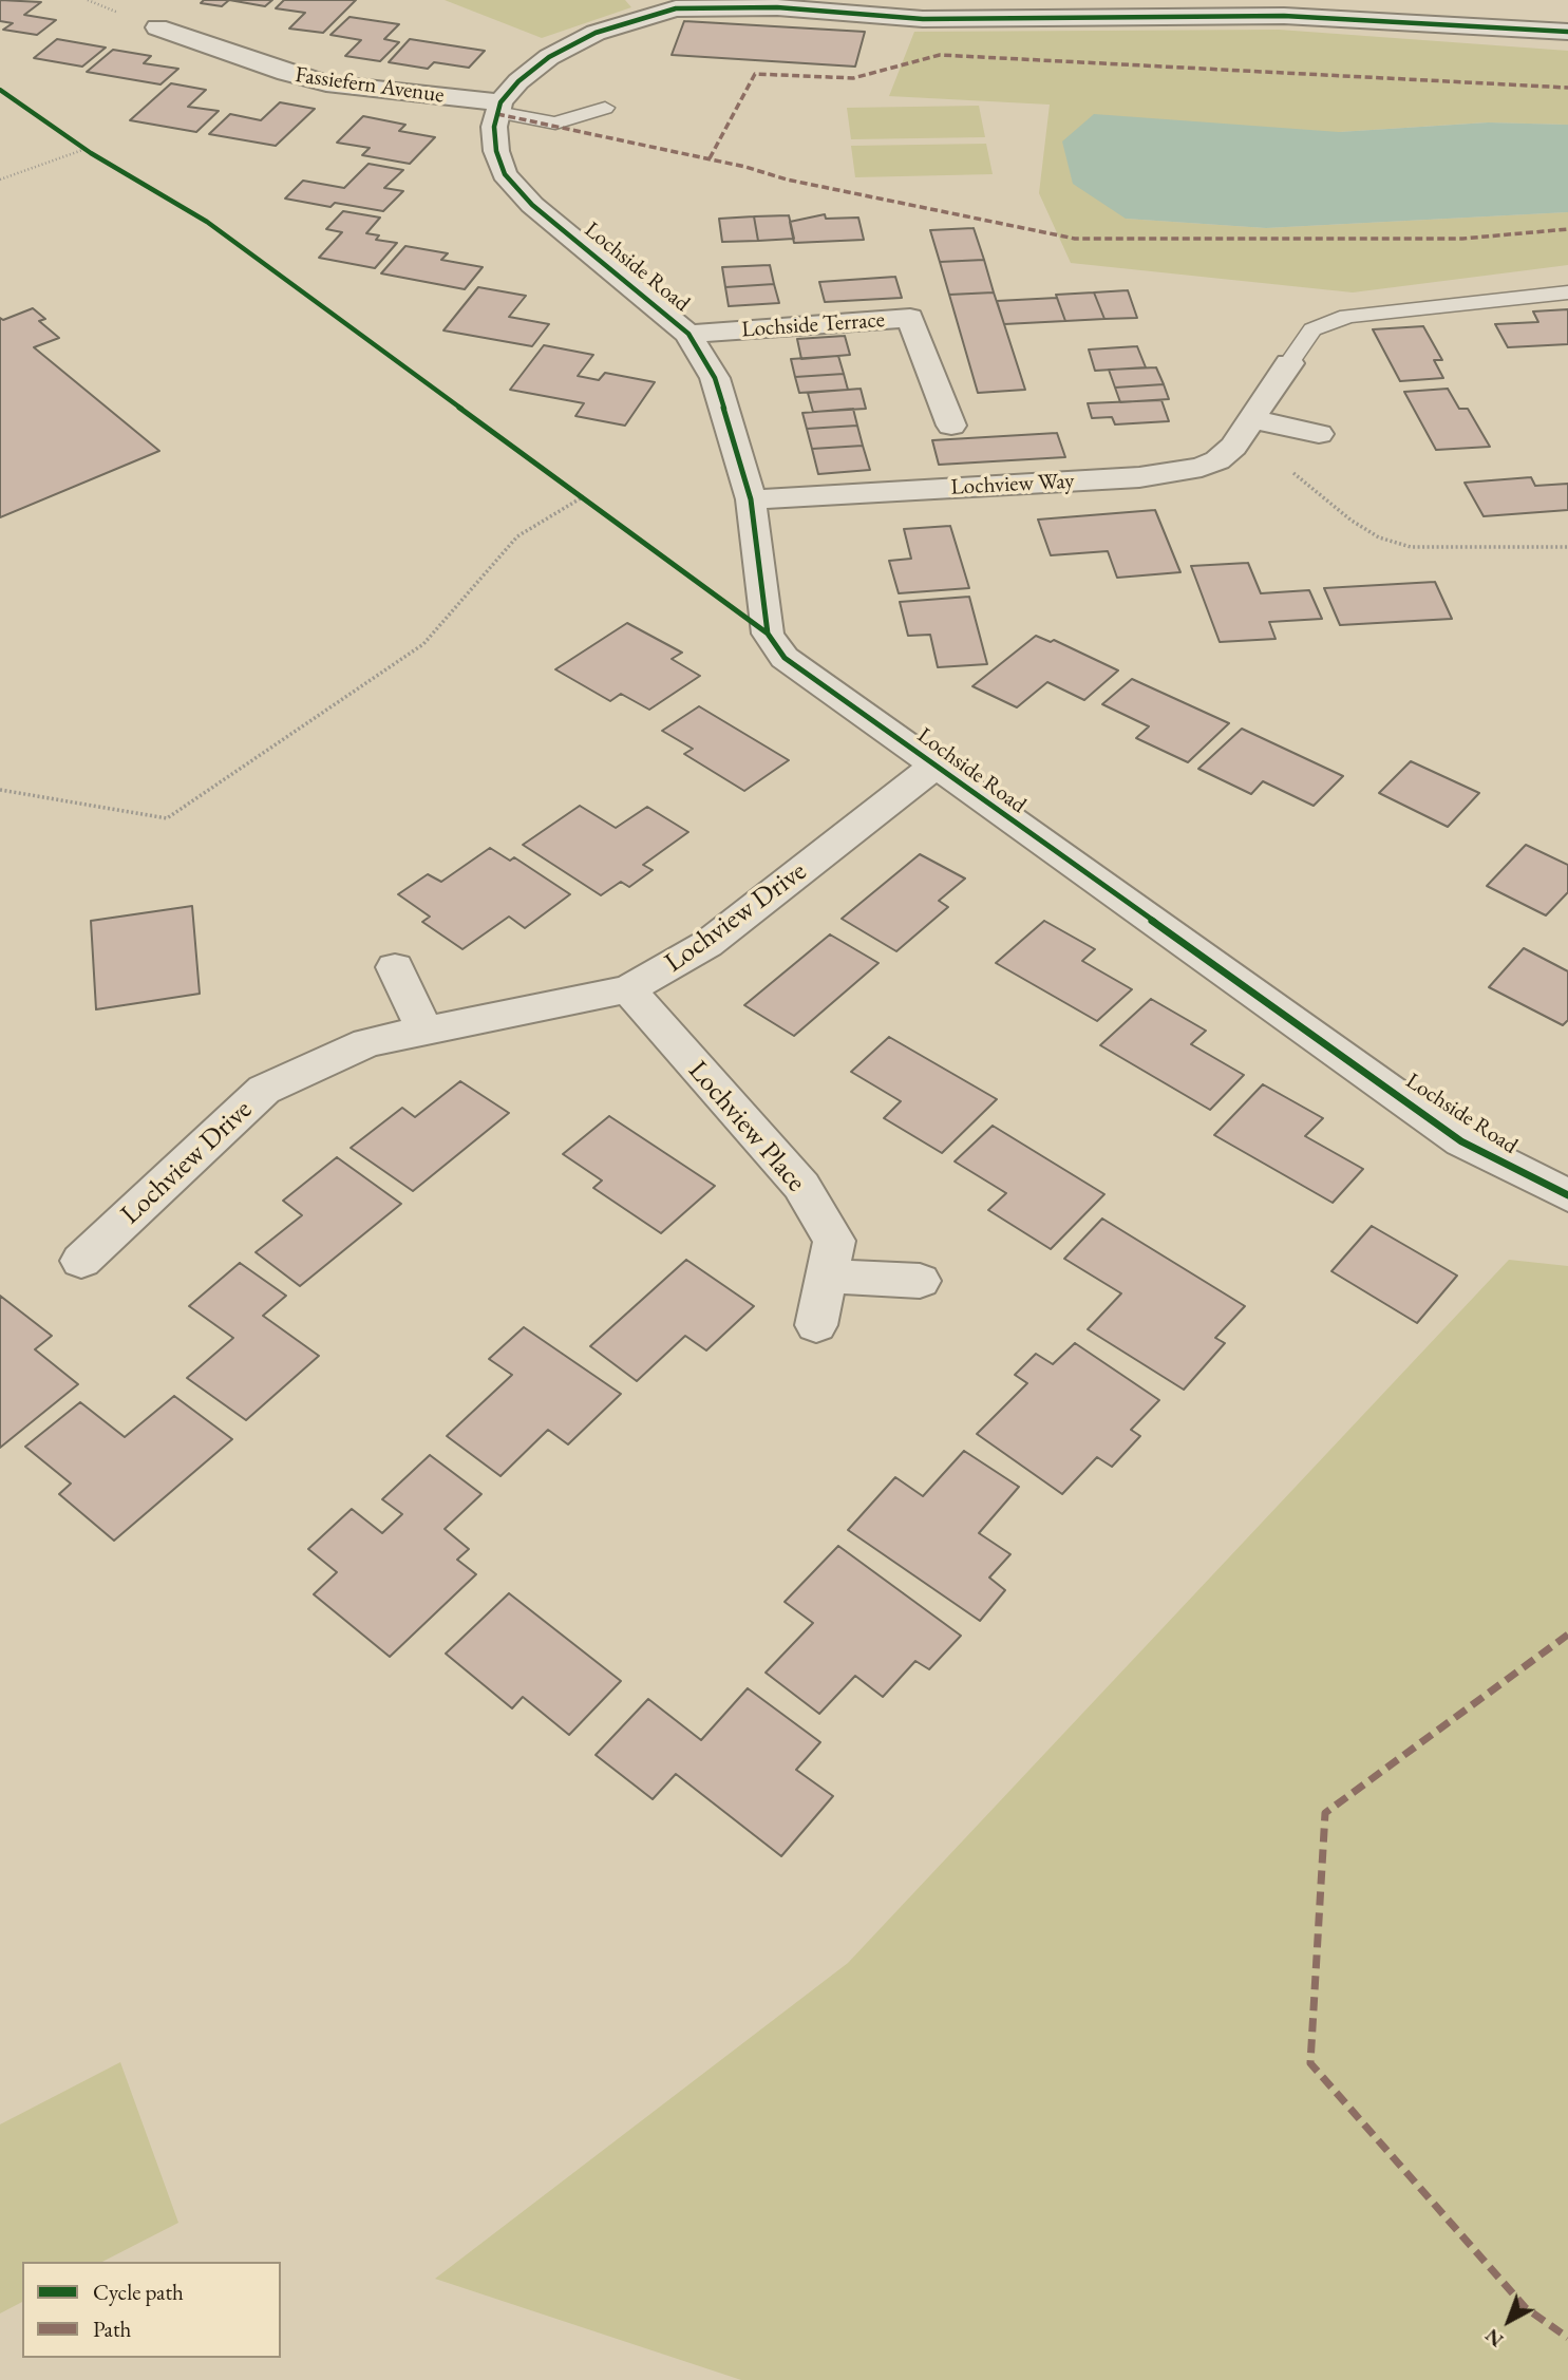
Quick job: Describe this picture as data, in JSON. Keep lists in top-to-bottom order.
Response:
{
  "streets": {
    "street": [
      "Fassiefern Avenue",
      "Lochside Road",
      "Lochside Terrace",
      "Lochview Way",
      "Lochview Drive",
      "Lochview Place"
    ]
  },
  "crossings": [
    ["Fassiefern Avenue", "Lochside Road"],
    ["Lochside Road", "Lochside Terrace"],
    ["Lochside Road", "Lochview Way"],
    ["Lochside Road", "Lochview Drive"],
    ["Lochview Drive", "Lochview Place"]
  ],
  "legend": ["Cycle path", "Path"],
  "north": "bottom left"
}
